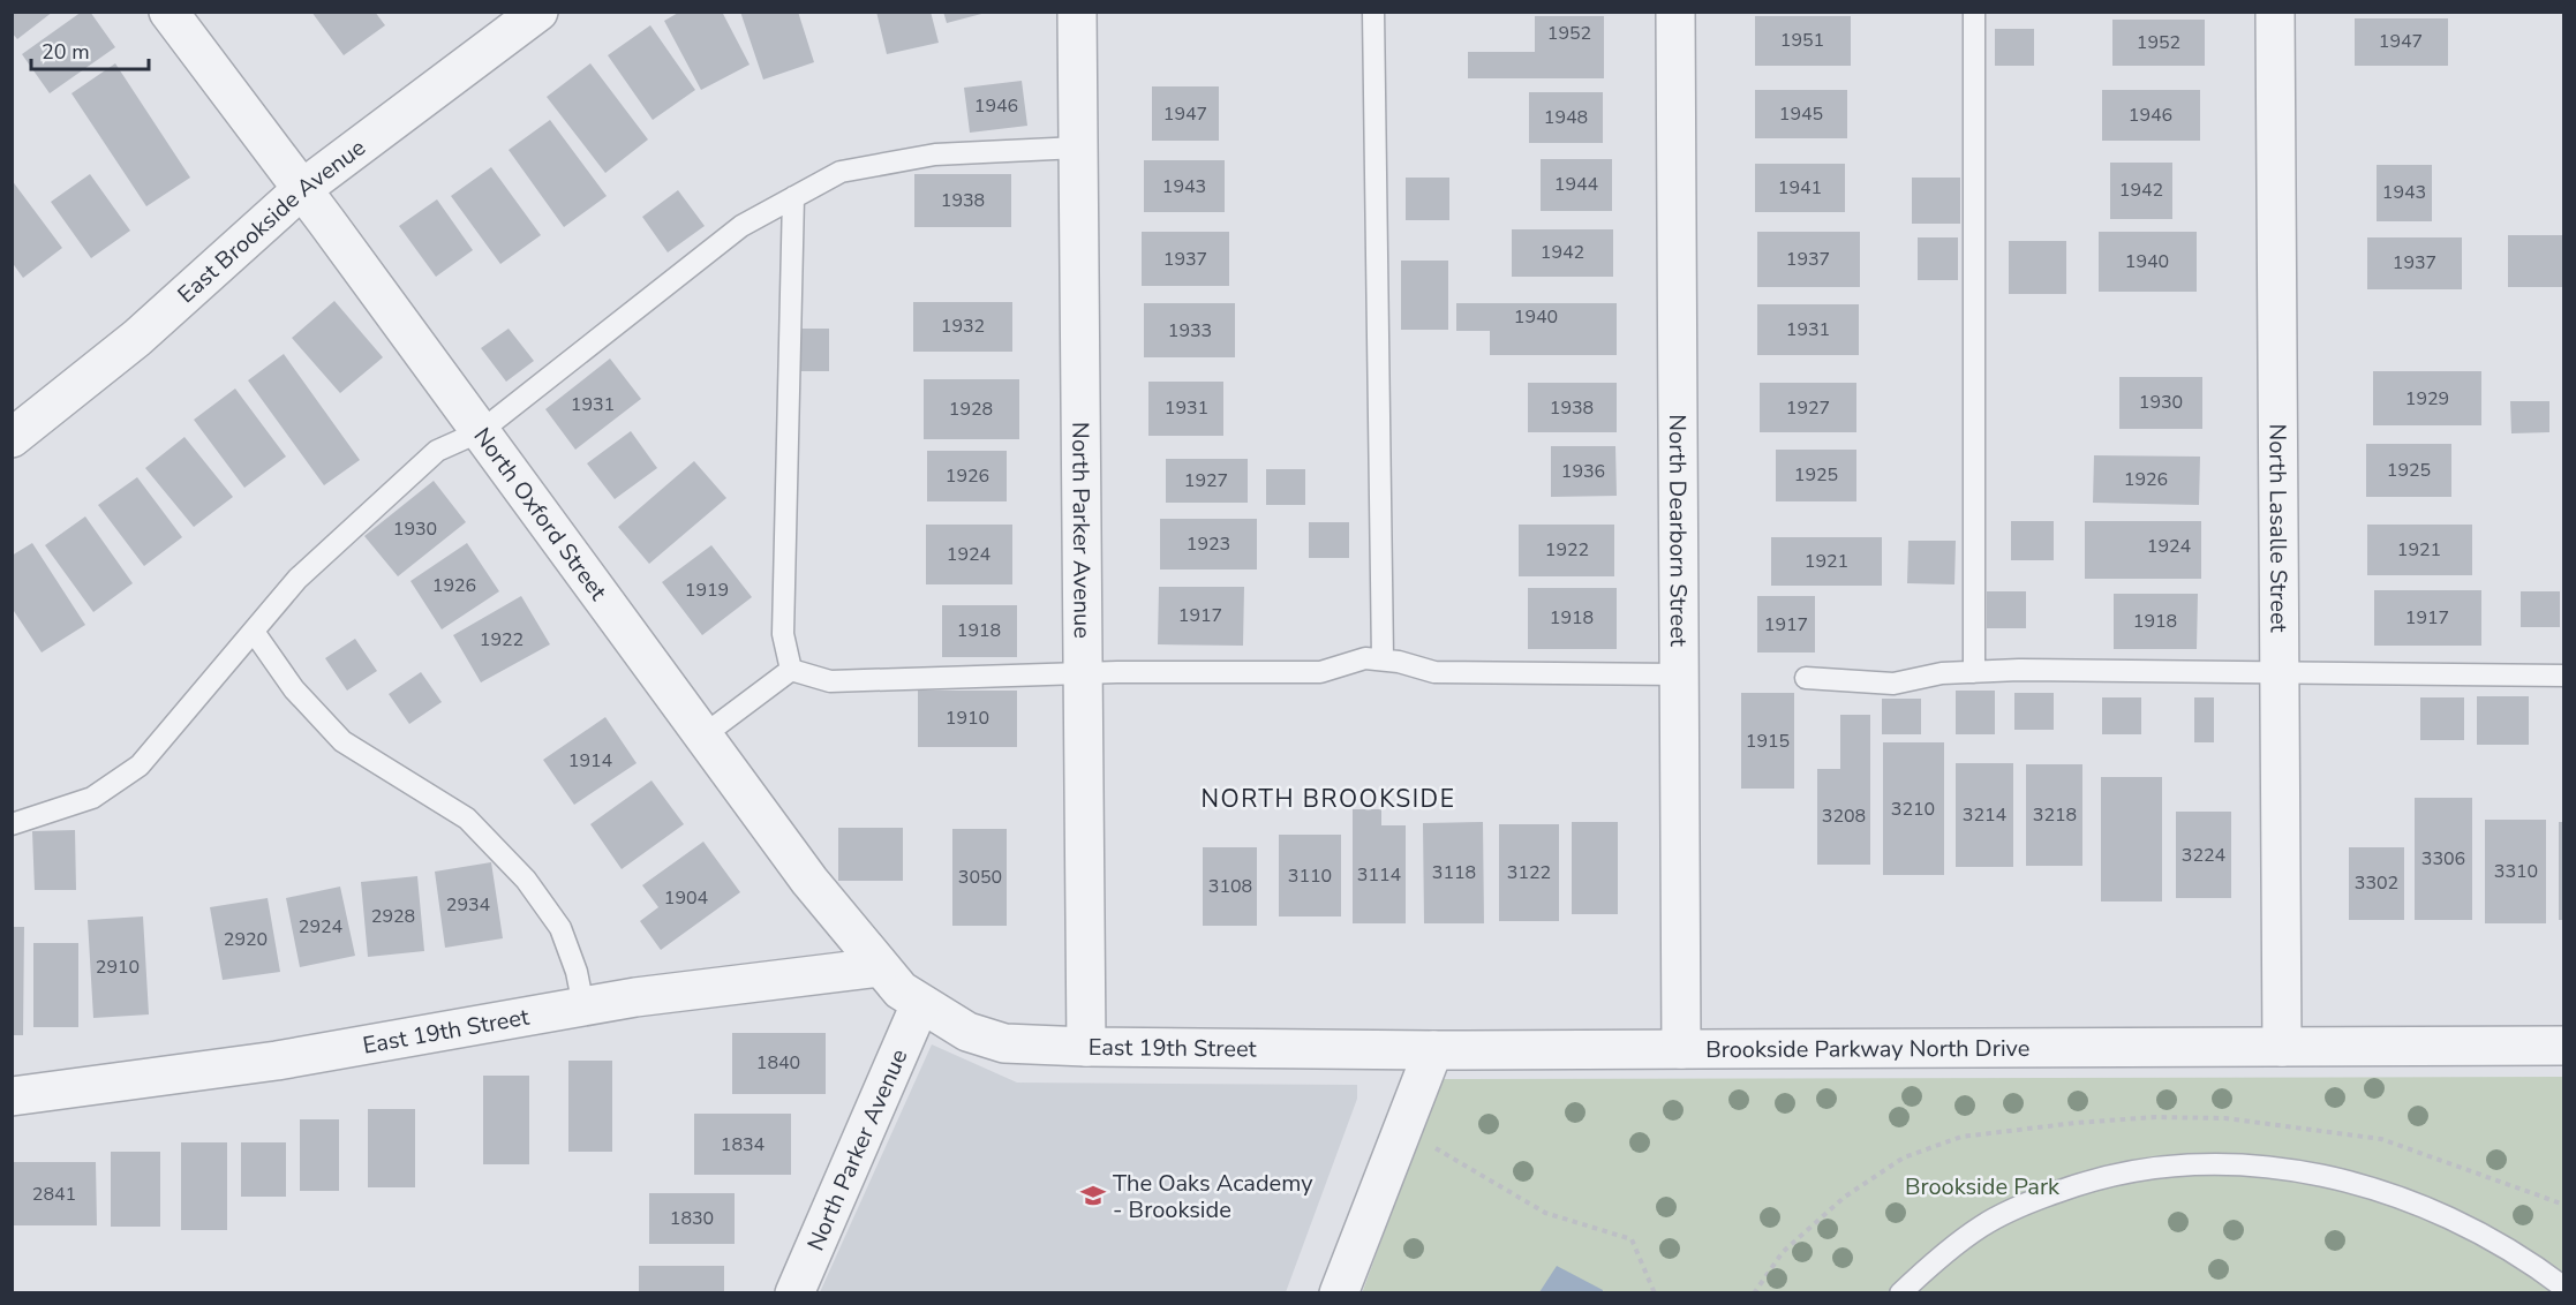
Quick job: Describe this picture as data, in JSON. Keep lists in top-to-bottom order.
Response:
{
  "streets": {
    "street": [
      "East Brookside Avenue",
      "North Oxford Street",
      "North Parker Avenue",
      "North Lasalle Street",
      "North Dearborn Street",
      "East 19th Street",
      "Brookside Parkway North Drive"
    ]
  },
  "crossings": [
    ["East Brookside Avenue", "North Oxford Street"],
    ["North Oxford Street", "North Parker Avenue"],
    ["North Oxford Street", "East 19th Street"],
    ["North Parker Avenue", "East 19th Street"],
    ["North Lasalle Street", "Brookside Parkway North Drive"],
    ["North Dearborn Street", "Brookside Parkway North Drive"],
    ["East 19th Street", "Brookside Parkway North Drive"]
  ],
  "districts": ["NORTH BROOKSIDE"],
  "parks": ["Brookside Park"],
  "places": {
    "school or university": ["The Oaks Academy - Brookside"]
  },
  "house_numbers": [
    "1952",
    "1951",
    "1947",
    "1952",
    "1946",
    "1947",
    "1945",
    "1946",
    "1948",
    "1944",
    "1943",
    "1941",
    "1942",
    "1943",
    "1938",
    "1942",
    "1937",
    "1937",
    "1940",
    "1937",
    "1940",
    "1932",
    "1931",
    "1933",
    "1929",
    "1930",
    "1931",
    "1931",
    "1938",
    "1927",
    "1928",
    "1925",
    "1936",
    "1925",
    "1926",
    "1926",
    "1927",
    "1930",
    "1923",
    "1924",
    "1922",
    "1921",
    "1924",
    "1921",
    "1926",
    "1919",
    "1917",
    "1918",
    "1917",
    "1918",
    "1917",
    "1918",
    "1922",
    "1910",
    "1915",
    "1914",
    "3210",
    "3214",
    "3218",
    "3208",
    "3224",
    "3306",
    "3310",
    "3118",
    "3122",
    "3114",
    "3110",
    "3050",
    "3302",
    "3108",
    "1904",
    "2934",
    "2928",
    "2924",
    "2920",
    "2910",
    "1840",
    "1834",
    "2841",
    "1830"
  ],
  "scale_bar": "20 m"
}
